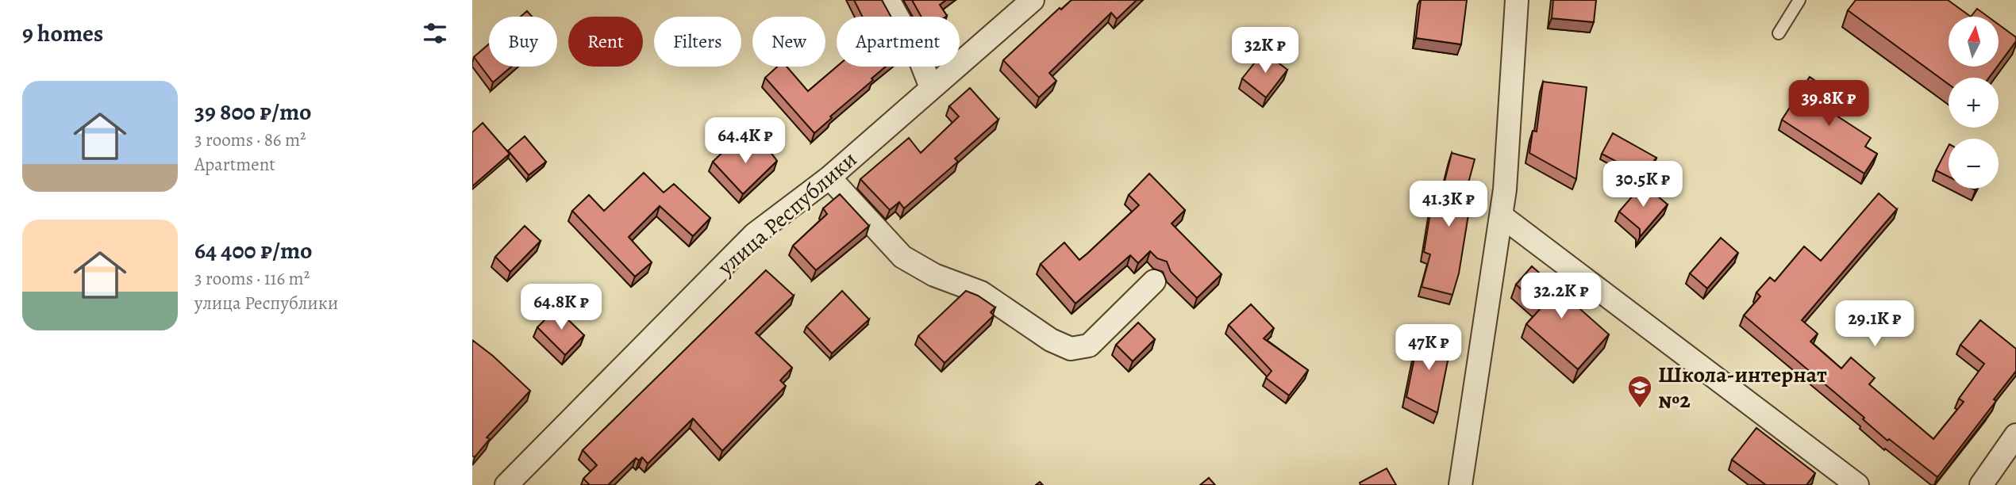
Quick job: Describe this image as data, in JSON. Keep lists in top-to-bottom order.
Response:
{
  "streets": {
    "street": ["улица Республики"]
  },
  "places": {
    "school or university": ["Школа-интернат №2"]
  },
  "north": "top",
  "page": {
    "heading": "9 homes",
    "map_buttons": ["+", "−"],
    "chip": [
      "Buy",
      "Rent",
      "Filters",
      "New",
      "Apartment"
    ],
    "price": [
      "32K ₽",
      "39.8K ₽",
      "64.4K ₽",
      "30.5K ₽",
      "41.3K ₽",
      "32.2K ₽",
      "64.8K ₽",
      "29.1K ₽",
      "47K ₽"
    ],
    "list": [
      {
        "name": "39 800 ₽/mo",
        "note": "3 rooms · 86 m² · Apartment"
      },
      {
        "name": "64 400 ₽/mo",
        "note": "3 rooms · 116 m² · улица Республики"
      }
    ]
  }
}
